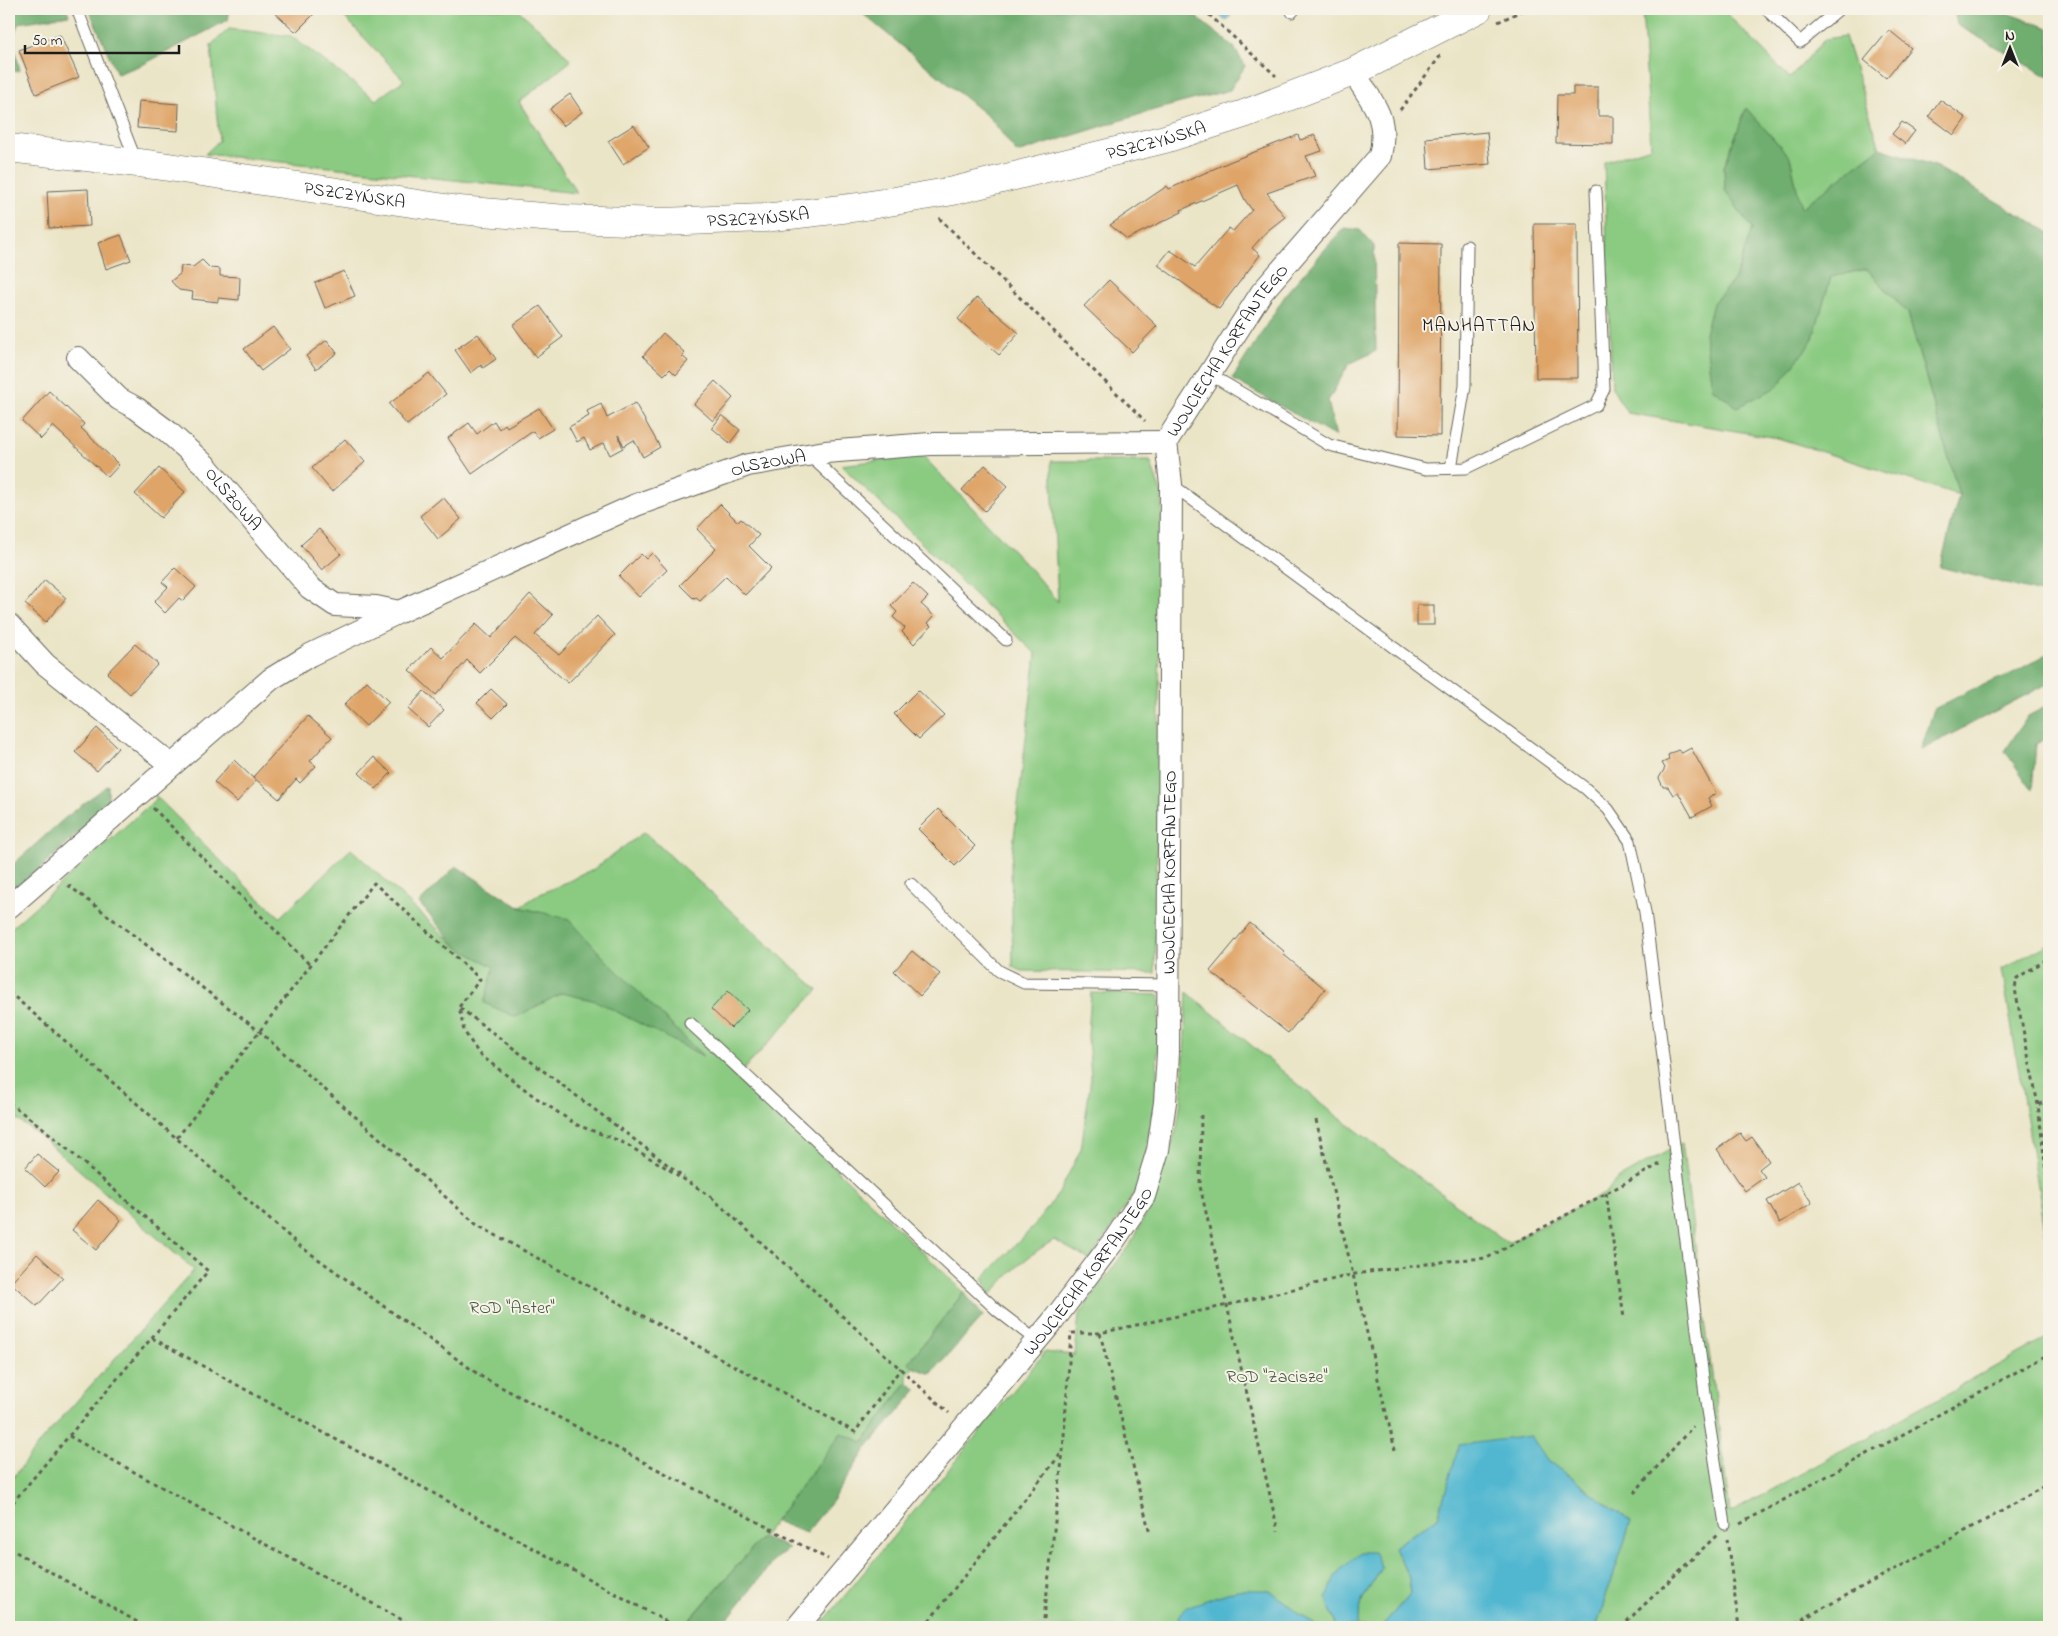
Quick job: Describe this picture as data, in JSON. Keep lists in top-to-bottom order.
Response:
{
  "streets": {
    "main road": ["PSZCZYŃSKA"],
    "street": ["WOJCIECHA KORFANTEGO", "OLSZOWA"]
  },
  "crossings": [
    ["PSZCZYŃSKA", "WOJCIECHA KORFANTEGO"],
    ["WOJCIECHA KORFANTEGO", "OLSZOWA"]
  ],
  "districts": ["MANHATTAN"],
  "parks": ["ROD \"Aster\"", "ROD \"Zacisze\""],
  "scale_bar": "50 m",
  "north": "top"
}
